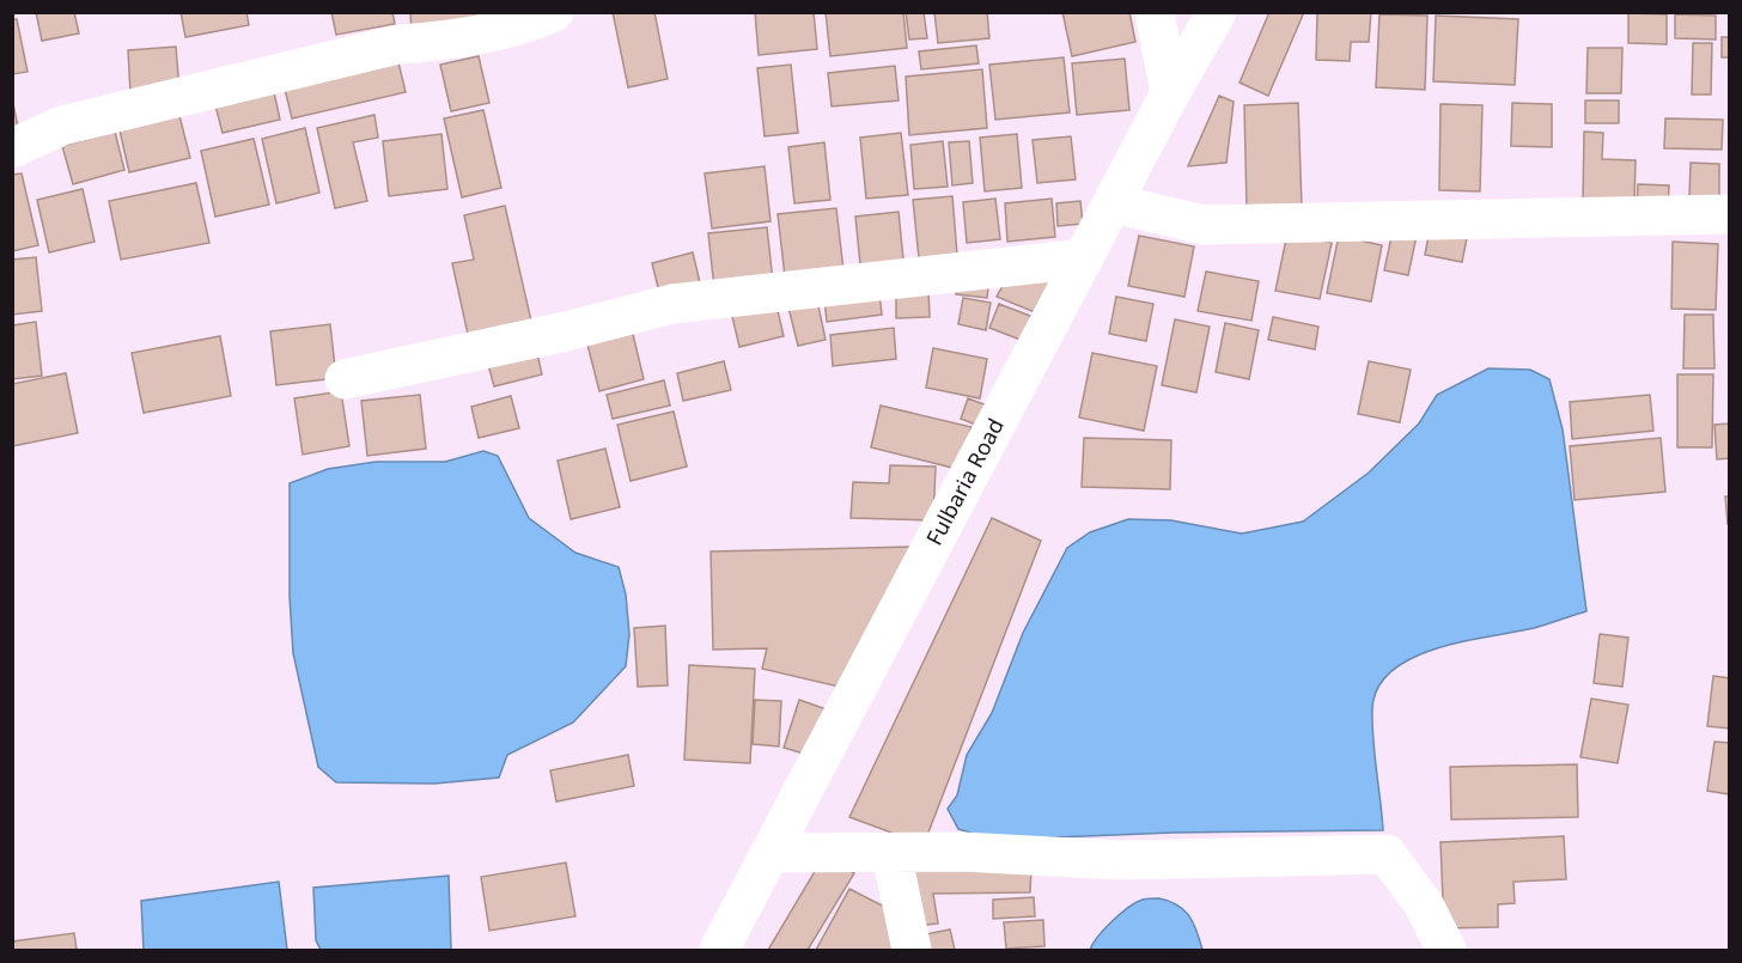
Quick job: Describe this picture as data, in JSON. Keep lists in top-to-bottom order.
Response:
{
  "streets": {
    "street": ["Fulbaria Road"]
  }
}
